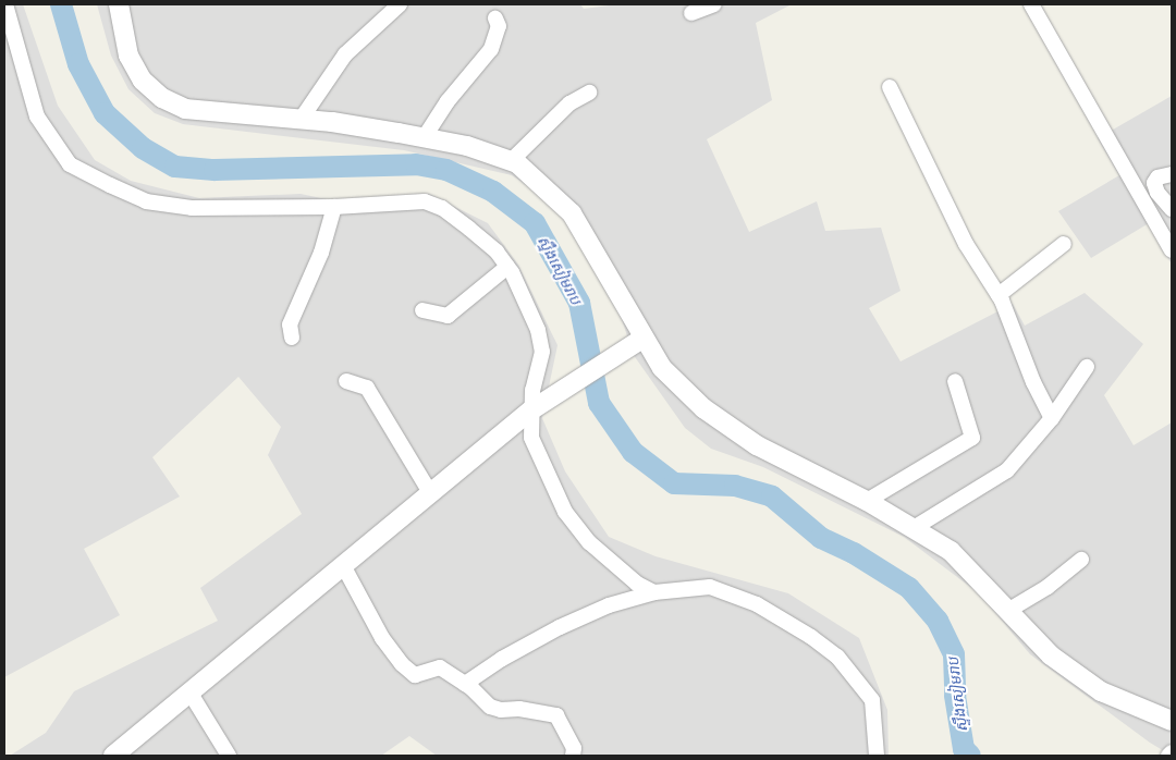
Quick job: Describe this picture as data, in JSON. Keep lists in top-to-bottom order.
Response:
{
  "water": ["ស្ទឹងសៀមរាប"]
}
